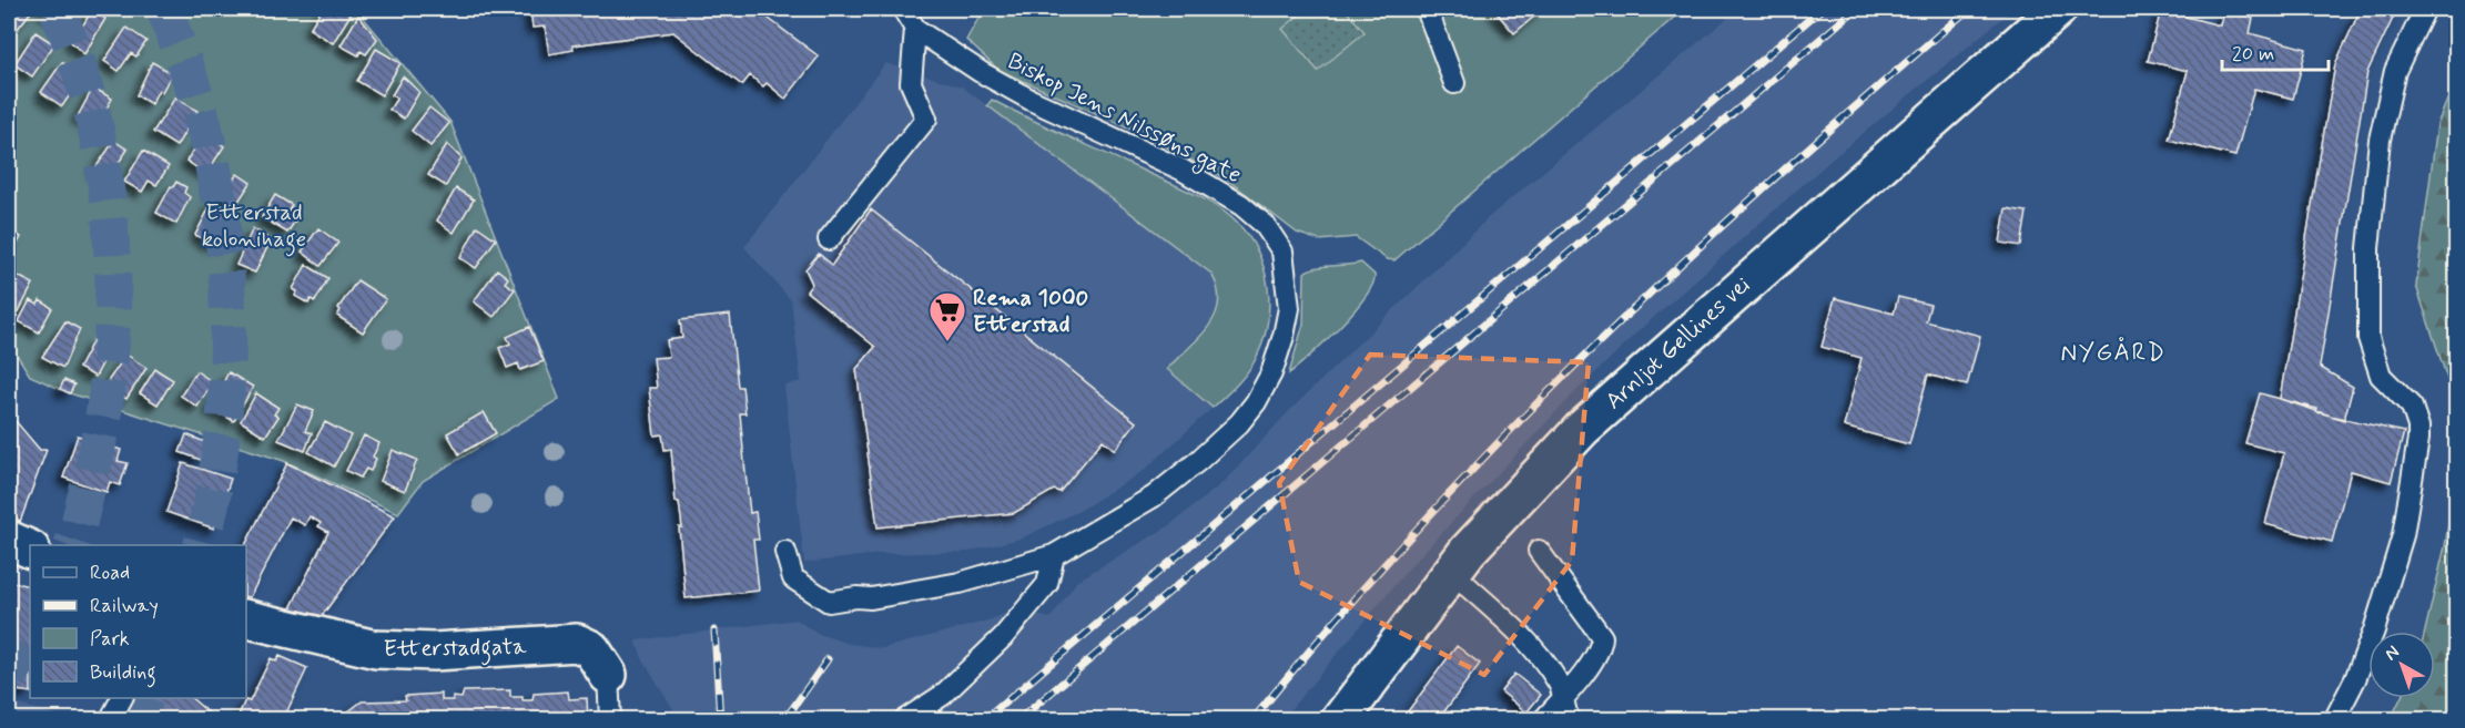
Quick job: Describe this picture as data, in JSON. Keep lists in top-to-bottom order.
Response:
{
  "streets": {
    "street": ["Arnljot Gellines vei", "Etterstadgata"],
    "lane": ["Biskop Jens Nilssøns gate"]
  },
  "districts": ["NYGÅRD"],
  "parks": ["Etterstad kolonihage"],
  "places": {
    "supermarket": ["Rema 1000 Etterstad"]
  },
  "legend": [
    "Road",
    "Railway",
    "Park",
    "Building"
  ],
  "scale_bar": "20 m",
  "north": "top left"
}
